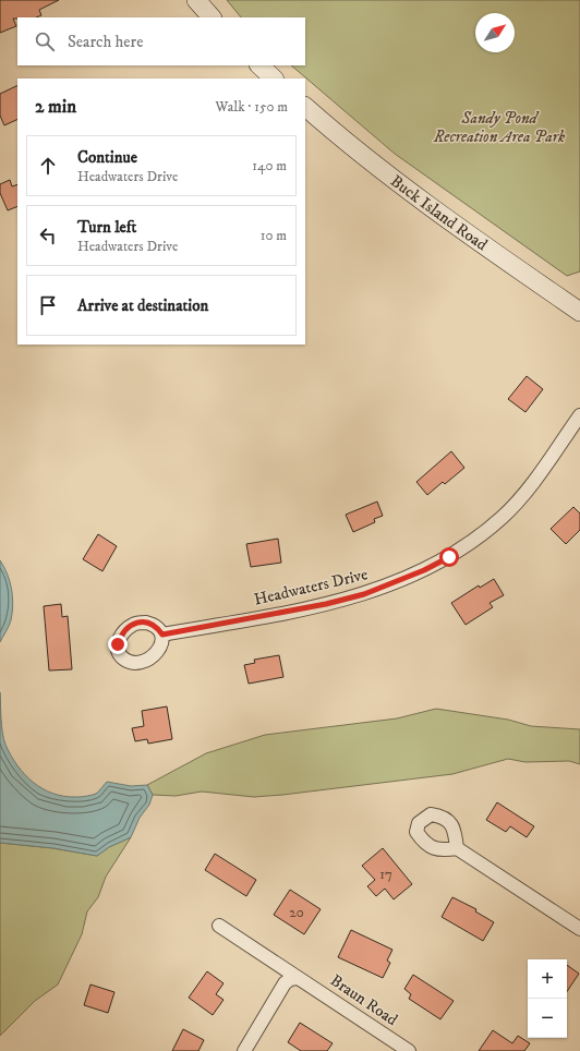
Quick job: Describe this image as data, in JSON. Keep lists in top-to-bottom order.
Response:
{
  "streets": {
    "main road": ["Buck Island Road"],
    "street": ["Headwaters Drive", "Braun Road"]
  },
  "parks": ["Sandy Pond Recreation Area Park"],
  "house_numbers": ["17", "20"],
  "north": "top right",
  "page": {
    "search": "Search here",
    "heading": ["2 min", "Walk · 150 m"],
    "list": [
      ["Continue", "Headwaters Drive", "140 m"],
      ["Turn left", "Headwaters Drive", "10 m"],
      "Arrive at destination"
    ],
    "map_buttons": ["+", "−"]
  }
}
